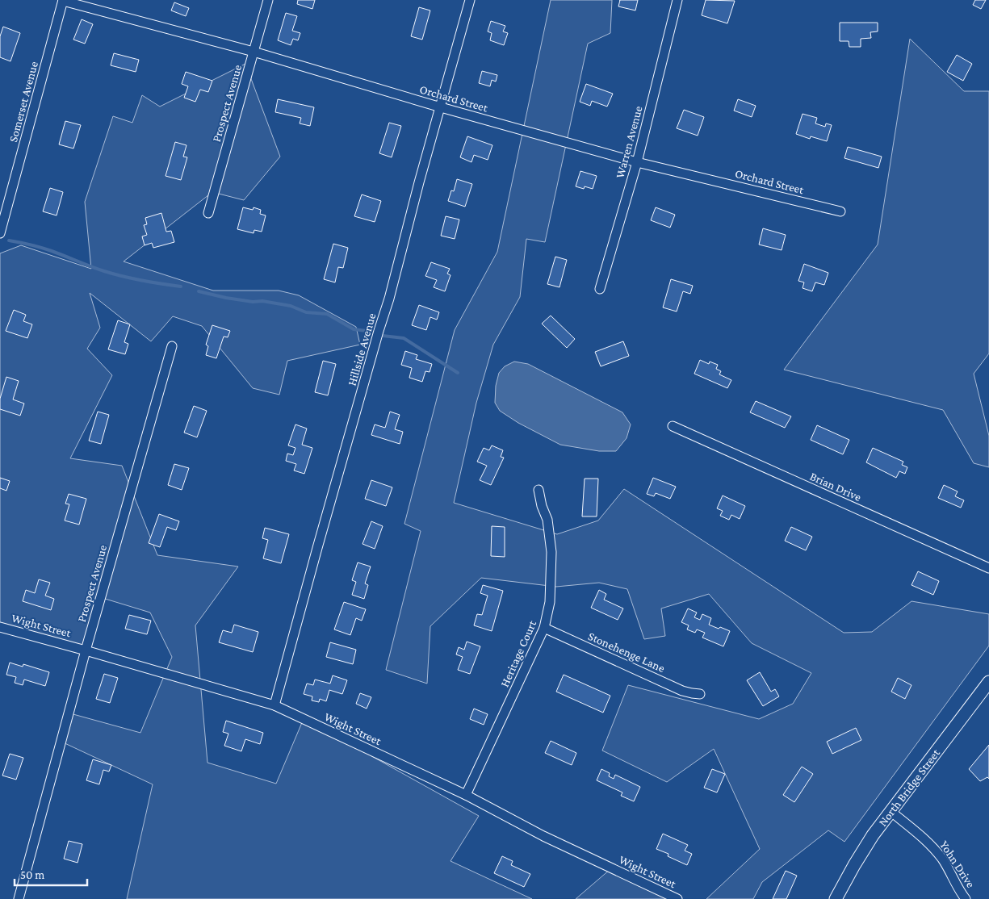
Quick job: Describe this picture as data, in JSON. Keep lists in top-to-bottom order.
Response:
{
  "streets": {
    "street": [
      "Orchard Street",
      "Somerset Avenue",
      "Prospect Avenue",
      "Warren Avenue",
      "Hillside Avenue",
      "Brian Drive",
      "Wight Street",
      "Stonehenge Lane",
      "Heritage Court",
      "North Bridge Street",
      "Yohn Drive"
    ]
  },
  "crossings": [
    ["Orchard Street", "Somerset Avenue"],
    ["Orchard Street", "Prospect Avenue"],
    ["Orchard Street", "Warren Avenue"],
    ["Orchard Street", "Hillside Avenue"],
    ["Prospect Avenue", "Wight Street"],
    ["Hillside Avenue", "Wight Street"],
    ["Wight Street", "Heritage Court"],
    ["Stonehenge Lane", "Heritage Court"],
    ["North Bridge Street", "Yohn Drive"]
  ],
  "scale_bar": "50 m"
}
